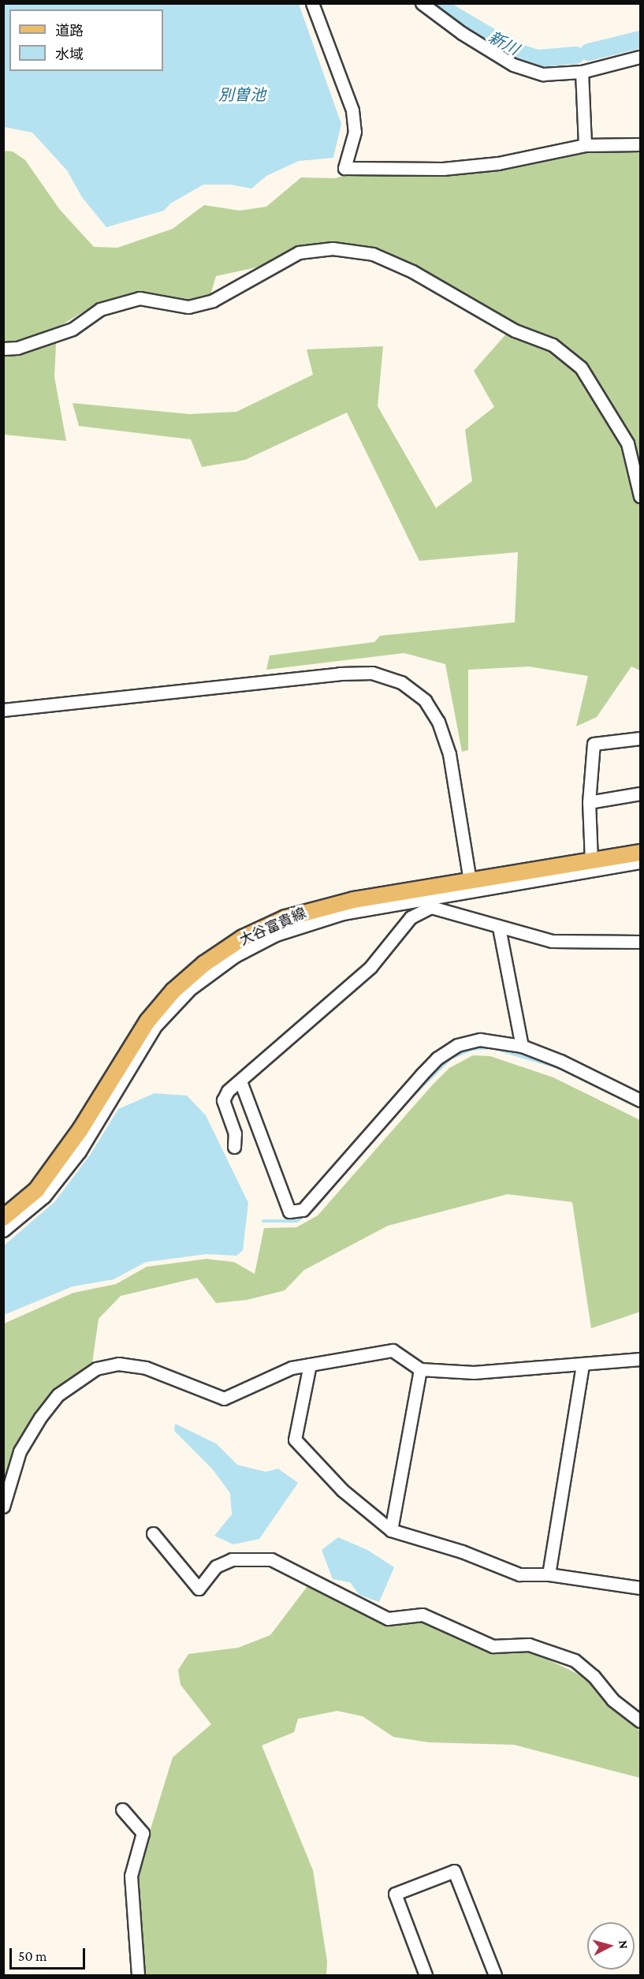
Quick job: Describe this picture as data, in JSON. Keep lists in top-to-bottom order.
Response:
{
  "streets": {
    "main road": ["大谷富貴線"]
  },
  "water": ["新川", "別曽池"],
  "legend": ["道路", "水域"],
  "scale_bar": "50 m",
  "north": "right"
}
